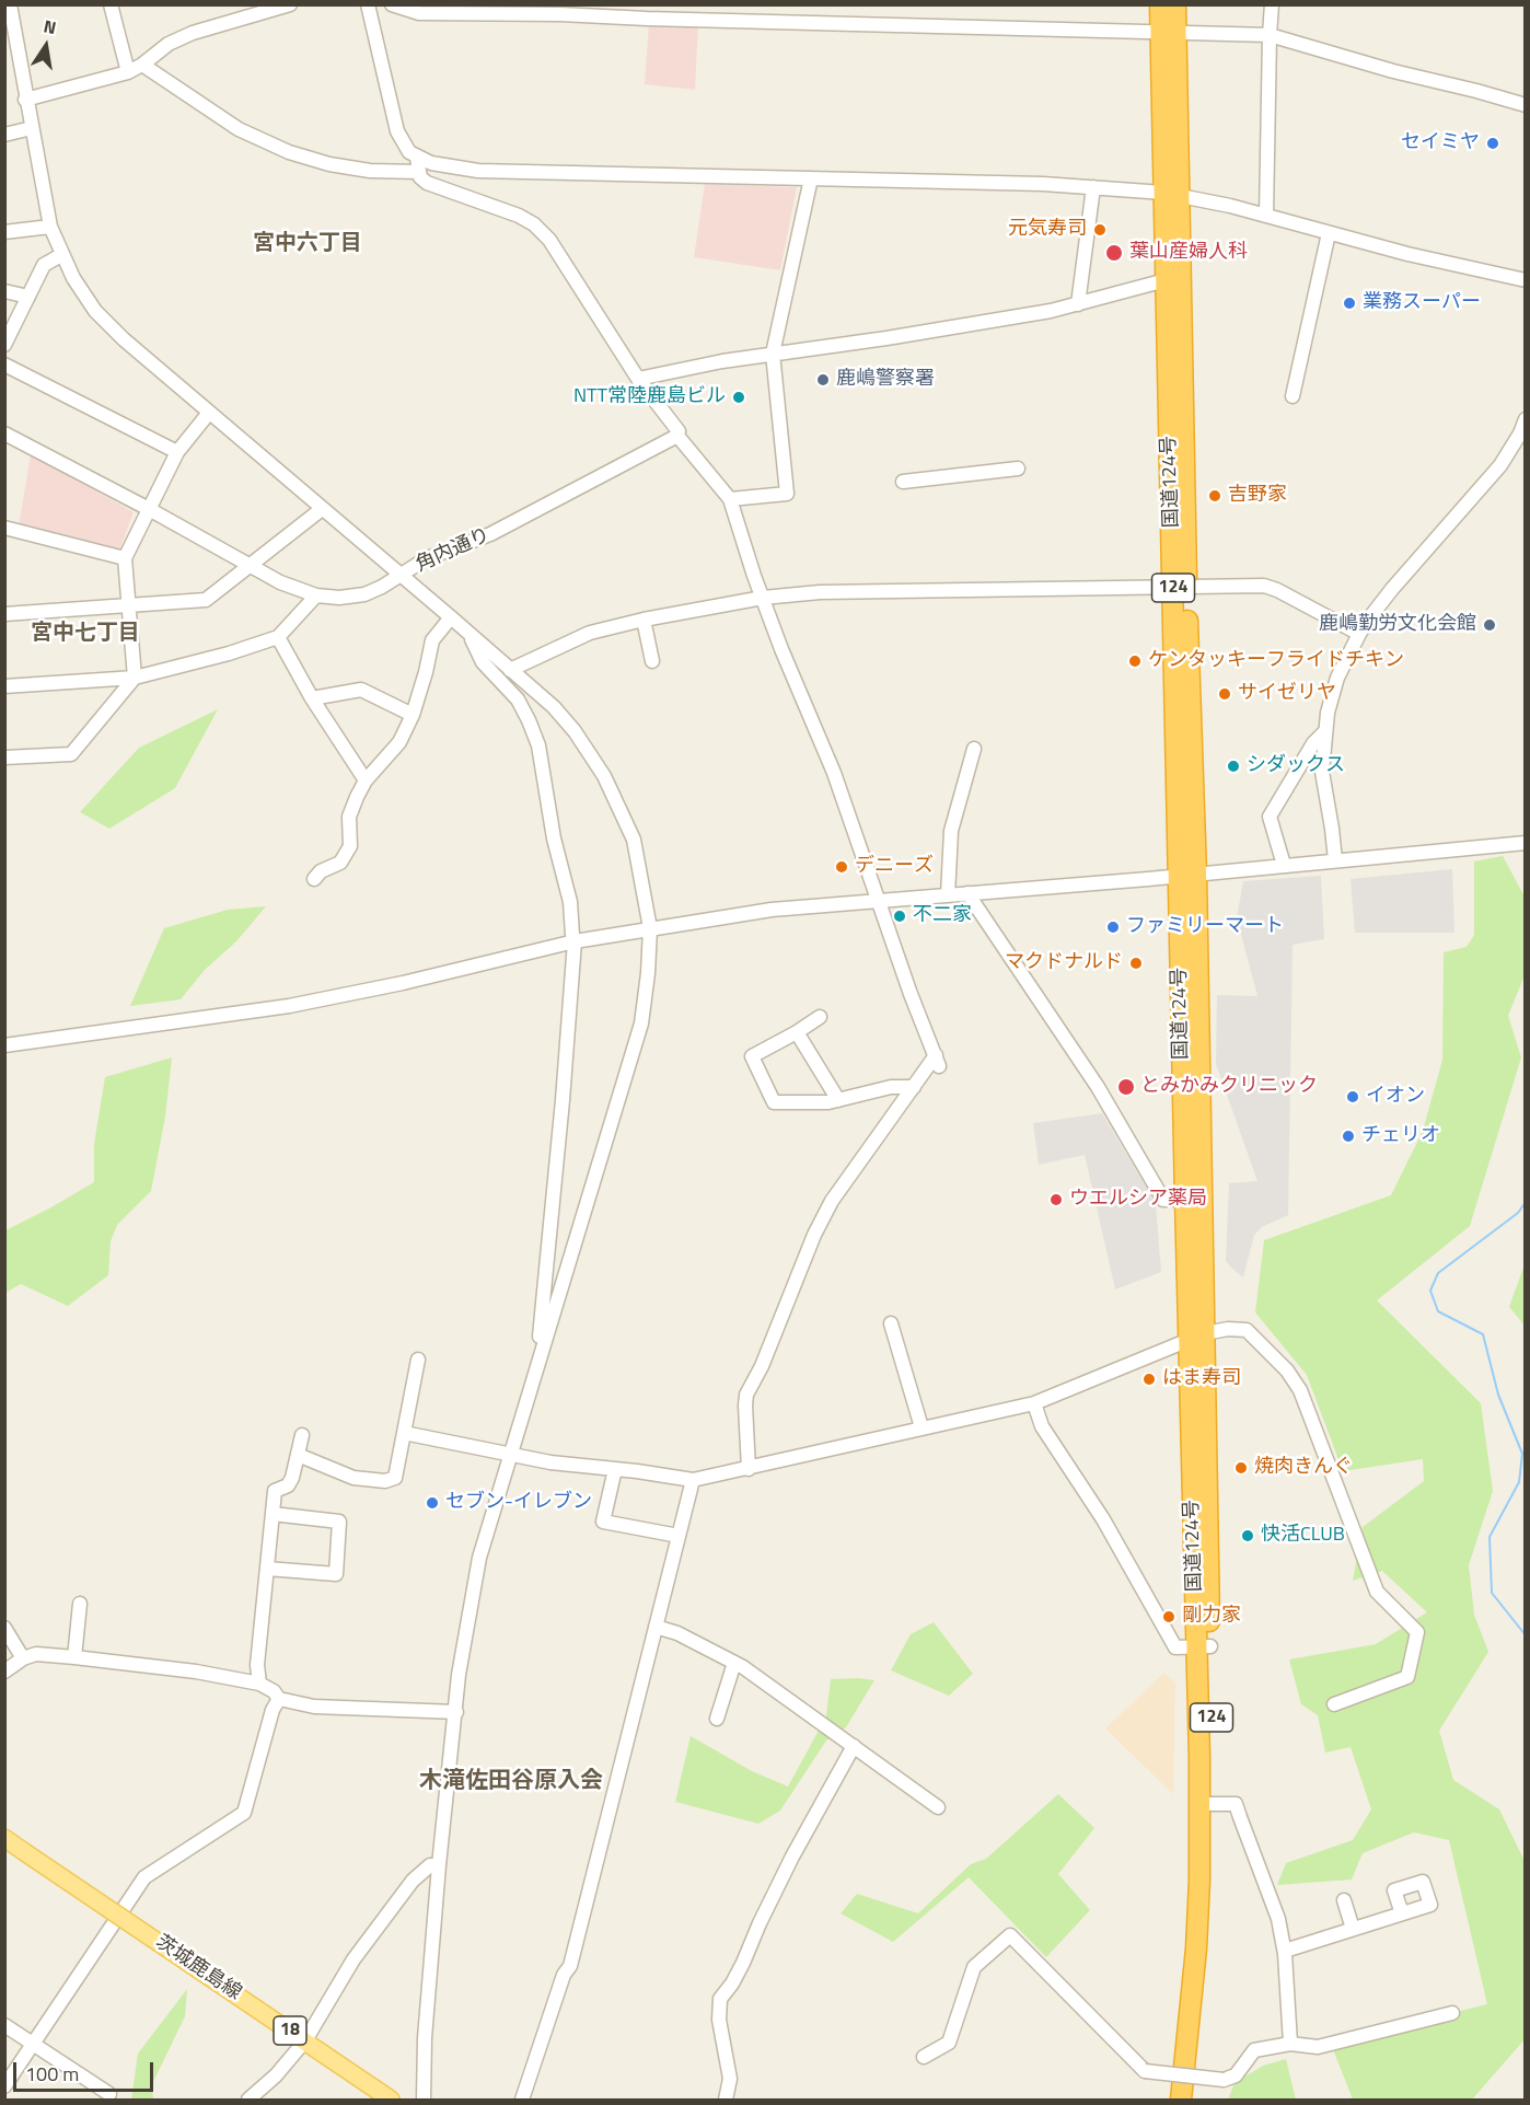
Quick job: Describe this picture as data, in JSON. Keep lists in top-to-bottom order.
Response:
{
  "streets": {
    "highway": ["国道124号", "124"],
    "main road": ["茨城鹿島線", "18"],
    "street": ["角内通り"]
  },
  "districts": ["宮中六丁目", "宮中七丁目", "木滝佐田谷原入会"],
  "places": [
    "セイミヤ",
    "元気寿司",
    "葉山産婦人科",
    "業務スーパー",
    "鹿嶋警察署",
    "NTT常陸鹿島ビル",
    "吉野家",
    "鹿嶋勤労文化会館",
    "ケンタッキーフライドチキン",
    "サイゼリヤ",
    "シダックス",
    "デニーズ",
    "不二家",
    "ファミリーマート",
    "マクドナルド",
    "とみかみクリニック",
    "イオン",
    "チェリオ",
    "ウエルシア薬局",
    "はま寿司",
    "焼肉きんぐ",
    "セブン-イレブン",
    "快活CLUB",
    "剛力家"
  ],
  "scale_bar": "100 m",
  "north": "top"
}
